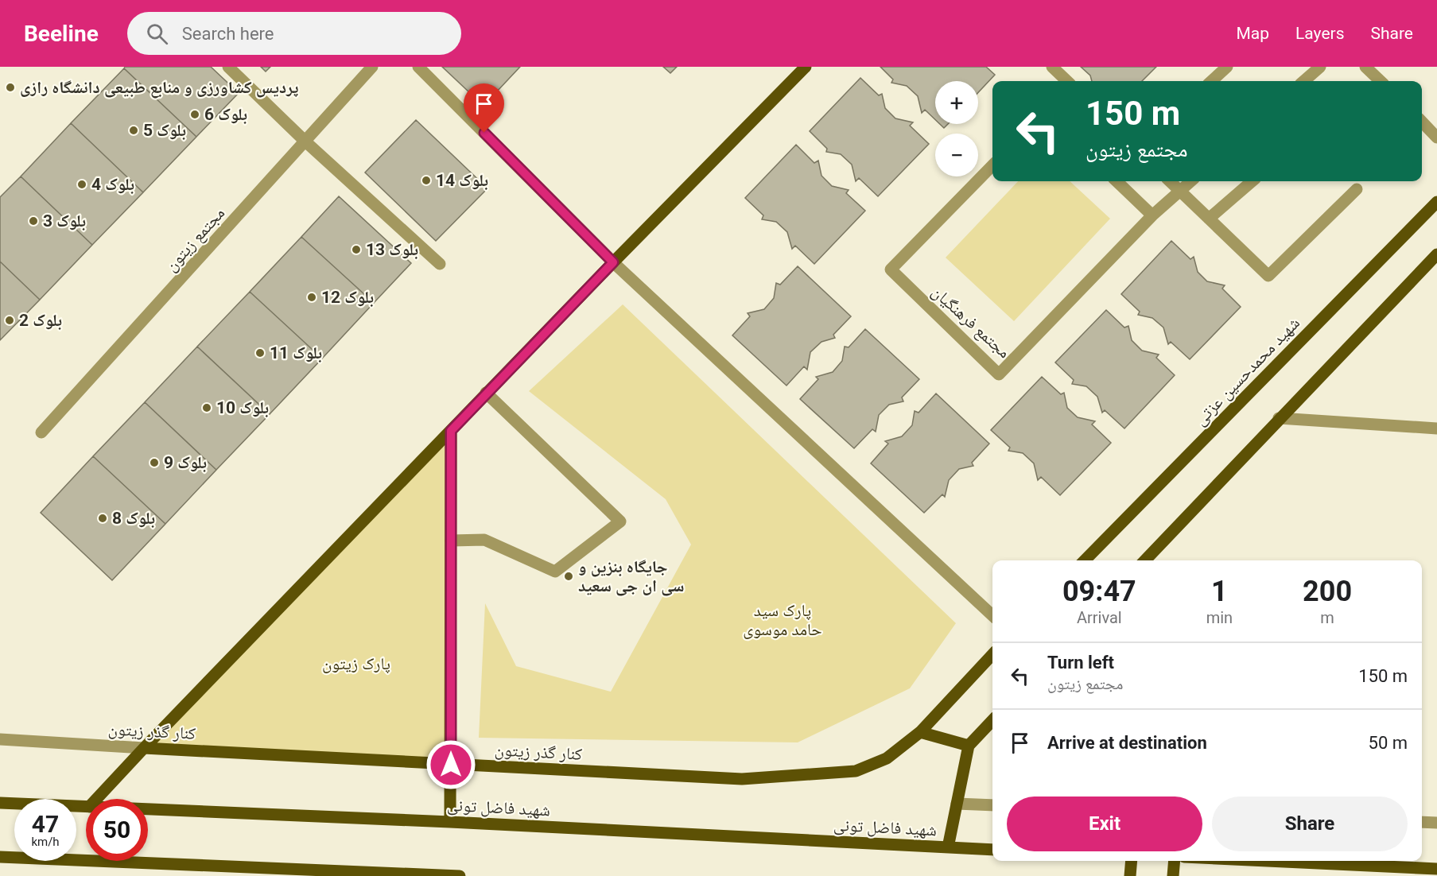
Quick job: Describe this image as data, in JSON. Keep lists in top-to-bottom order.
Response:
{
  "streets": {
    "main road": ["شهید محمدحسین عزتی", "کنار گذر زیتون", "شهید فاضل تونی"],
    "street": ["مجتمع زیتون", "مجتمع فرهنگیان"]
  },
  "parks": ["پارک سید حامد موسوی", "پارک زیتون"],
  "places": [
    "پردیس کشاورزی و منابع طبیعی دانشگاه رازی",
    "بلوک 6",
    "بلوک 5",
    "بلوک 14",
    "بلوک 4",
    "بلوک 3",
    "بلوک 13",
    "بلوک 12",
    "بلوک 2",
    "بلوک 11",
    "بلوک 10",
    "بلوک 9",
    "بلوک 8",
    "جایگاه بنزین و سی ان جی سعید"
  ],
  "page": {
    "header": "Beeline",
    "search": "Search here",
    "nav": ["Map", "Layers", "Share"],
    "map_buttons": ["+", "−"],
    "turn": ["150 m", "مجتمع زیتون"],
    "eta": [
      "09:47",
      "Arrival",
      "1",
      "min",
      "200",
      "m"
    ],
    "list": [
      {
        "name": "Turn left",
        "note": "مجتمع زیتون",
        "value": "150 m"
      },
      {
        "name": "Arrive at destination",
        "value": "50 m"
      }
    ],
    "buttons": ["Exit", "Share"],
    "speed": "47 km/h",
    "limit": "50"
  }
}
